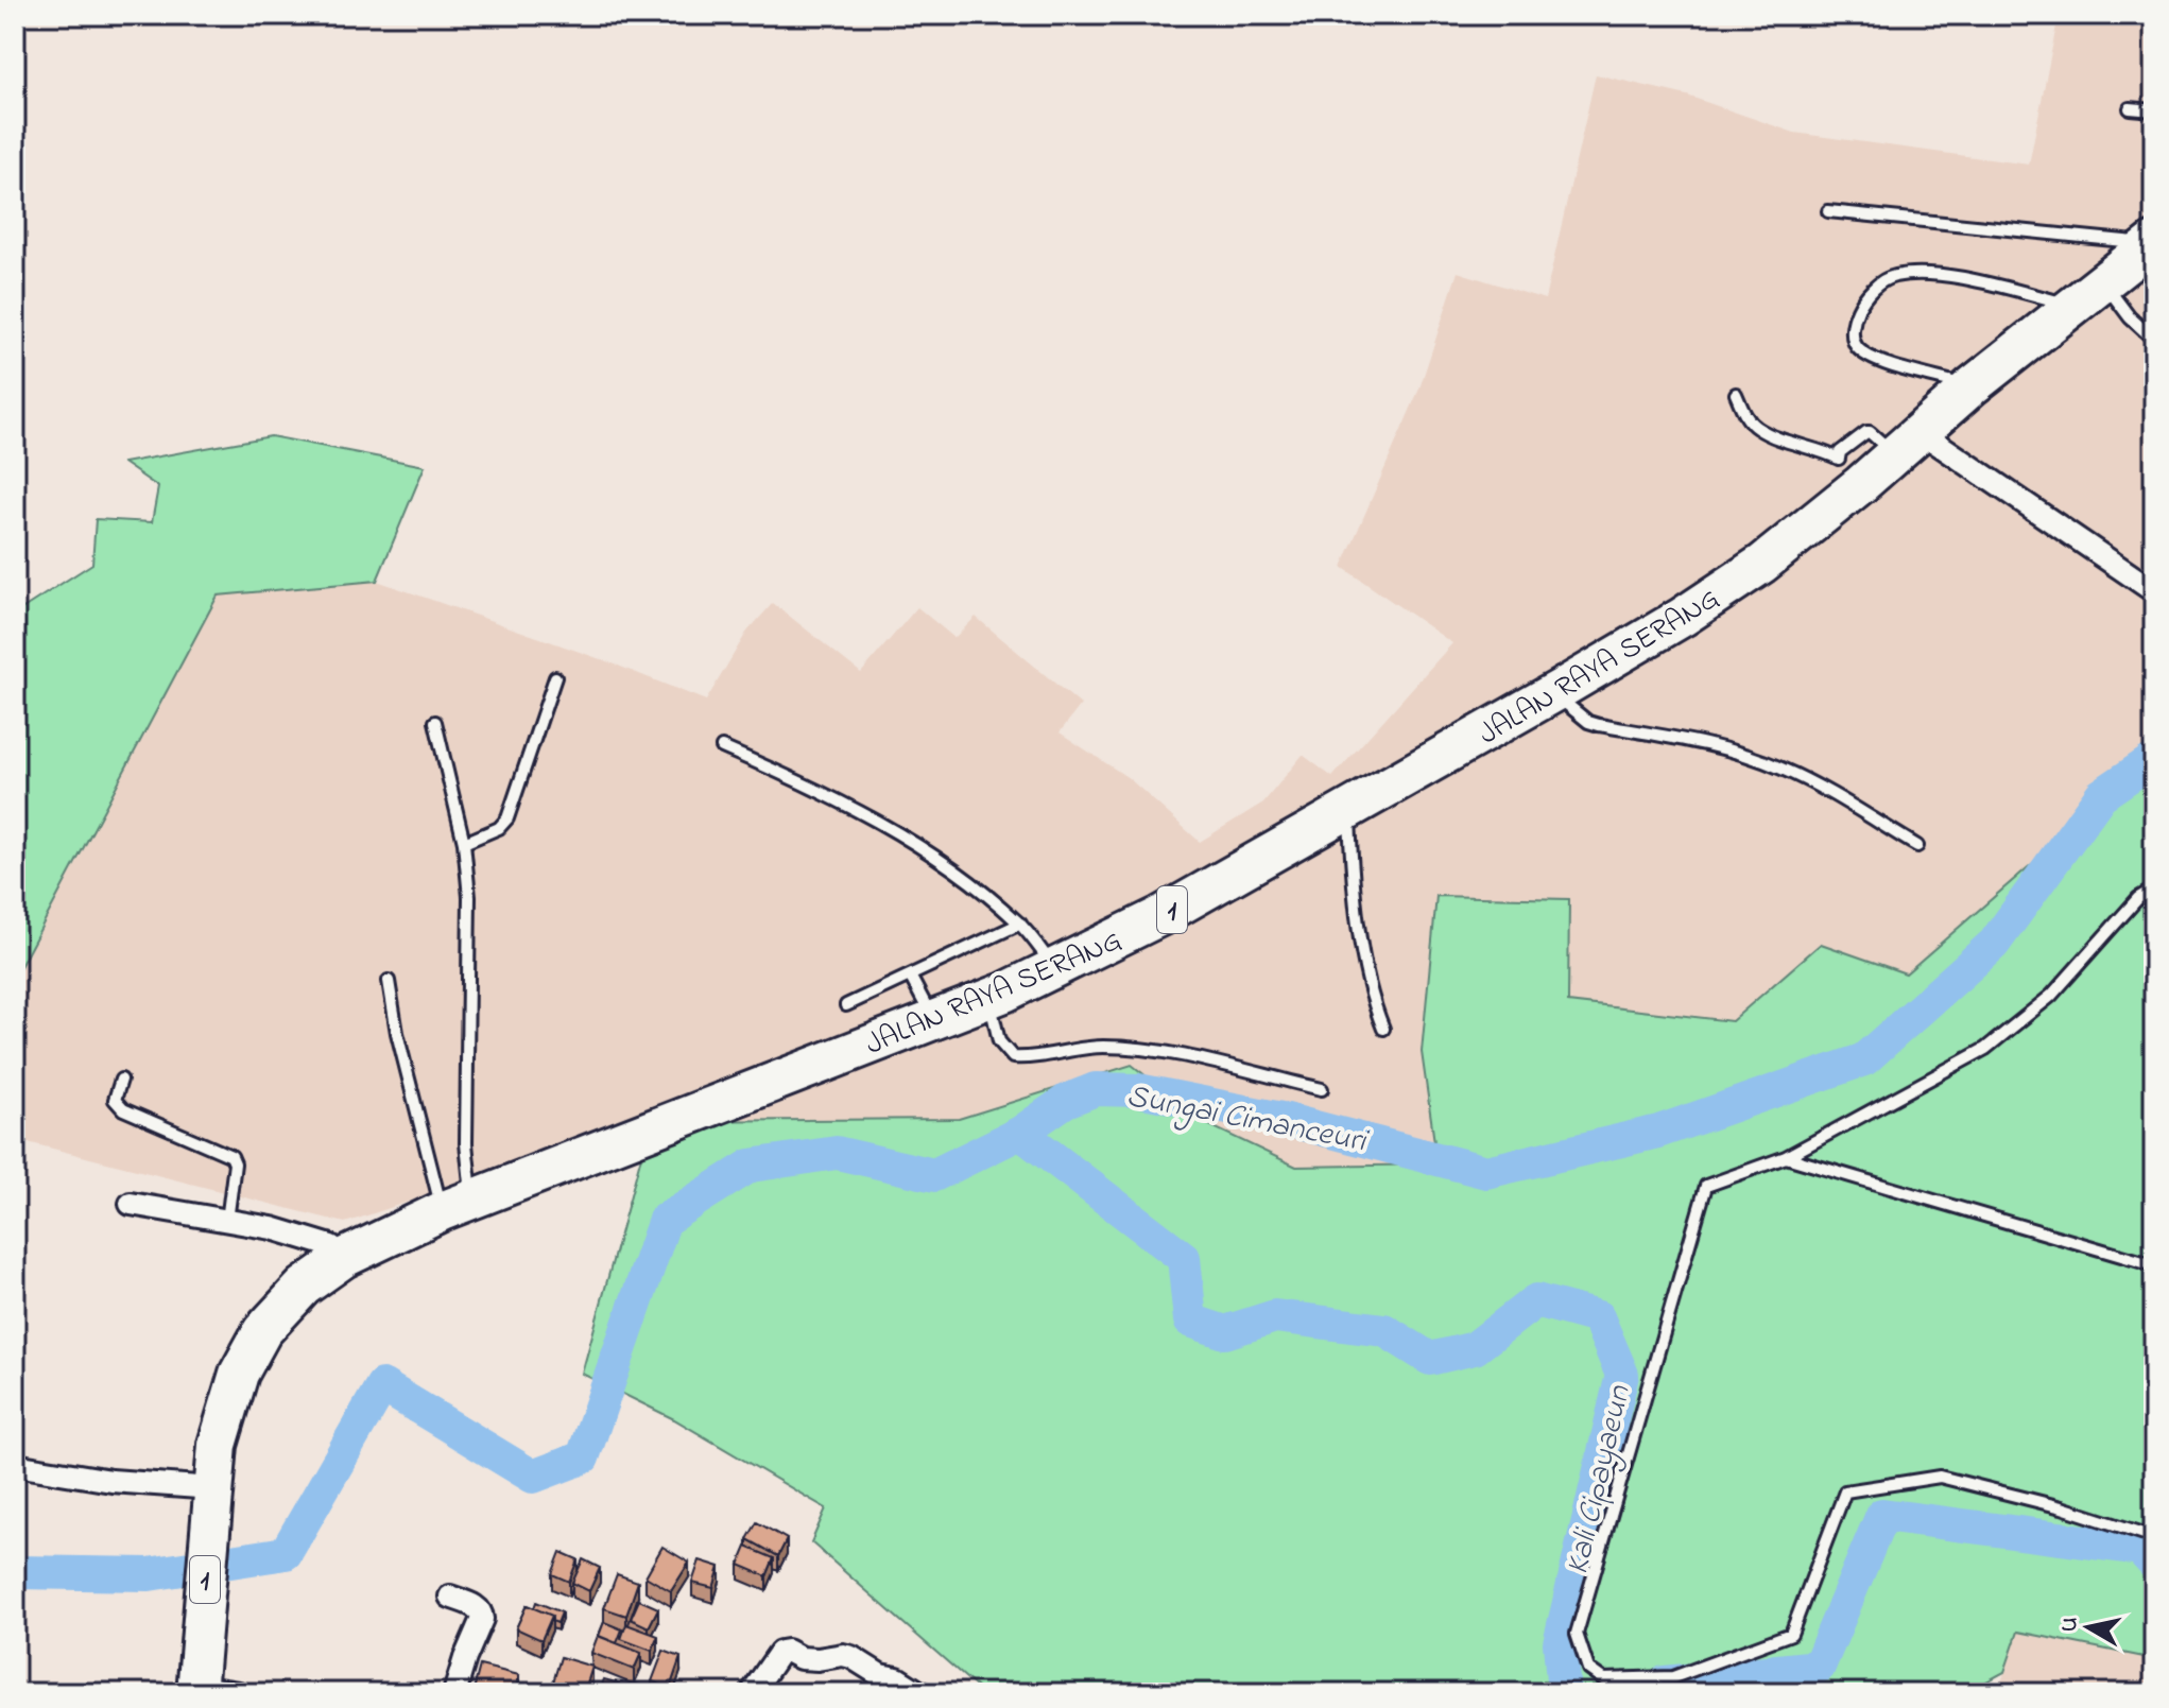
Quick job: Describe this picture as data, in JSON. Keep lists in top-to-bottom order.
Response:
{
  "streets": {
    "highway": ["JALAN RAYA SERANG", "1"]
  },
  "water": ["Sungai Cimanceuri", "Kali Cipayaeun"],
  "north": "left"
}
